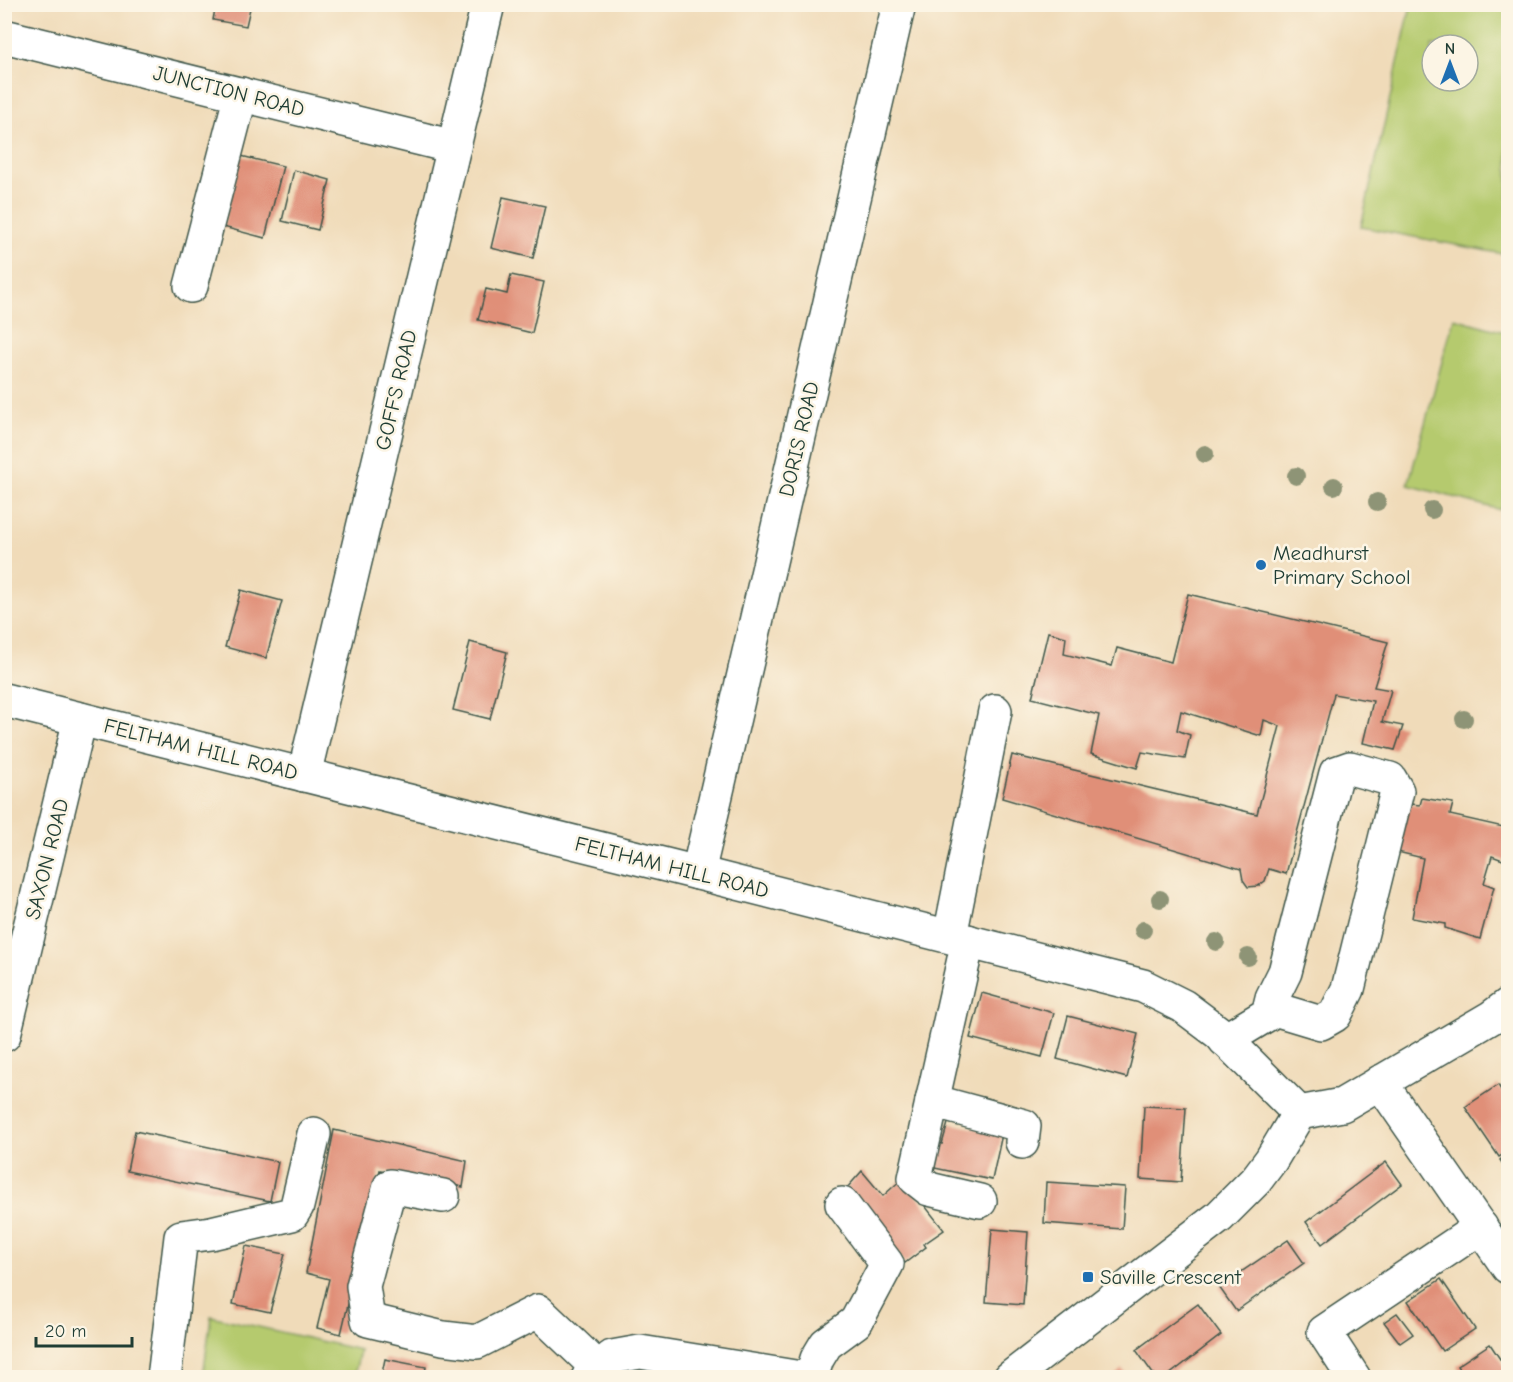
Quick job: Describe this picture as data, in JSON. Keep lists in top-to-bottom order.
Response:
{
  "streets": {
    "street": [
      "JUNCTION ROAD",
      "GOFFS ROAD",
      "DORIS ROAD",
      "FELTHAM HILL ROAD",
      "SAXON ROAD"
    ]
  },
  "crossings": [
    ["JUNCTION ROAD", "GOFFS ROAD"],
    ["GOFFS ROAD", "FELTHAM HILL ROAD"],
    ["DORIS ROAD", "FELTHAM HILL ROAD"],
    ["FELTHAM HILL ROAD", "SAXON ROAD"]
  ],
  "places": {
    "other": ["Meadhurst Primary School"],
    "transit": ["Saville Crescent"]
  },
  "scale_bar": "20 m",
  "north": "top"
}
